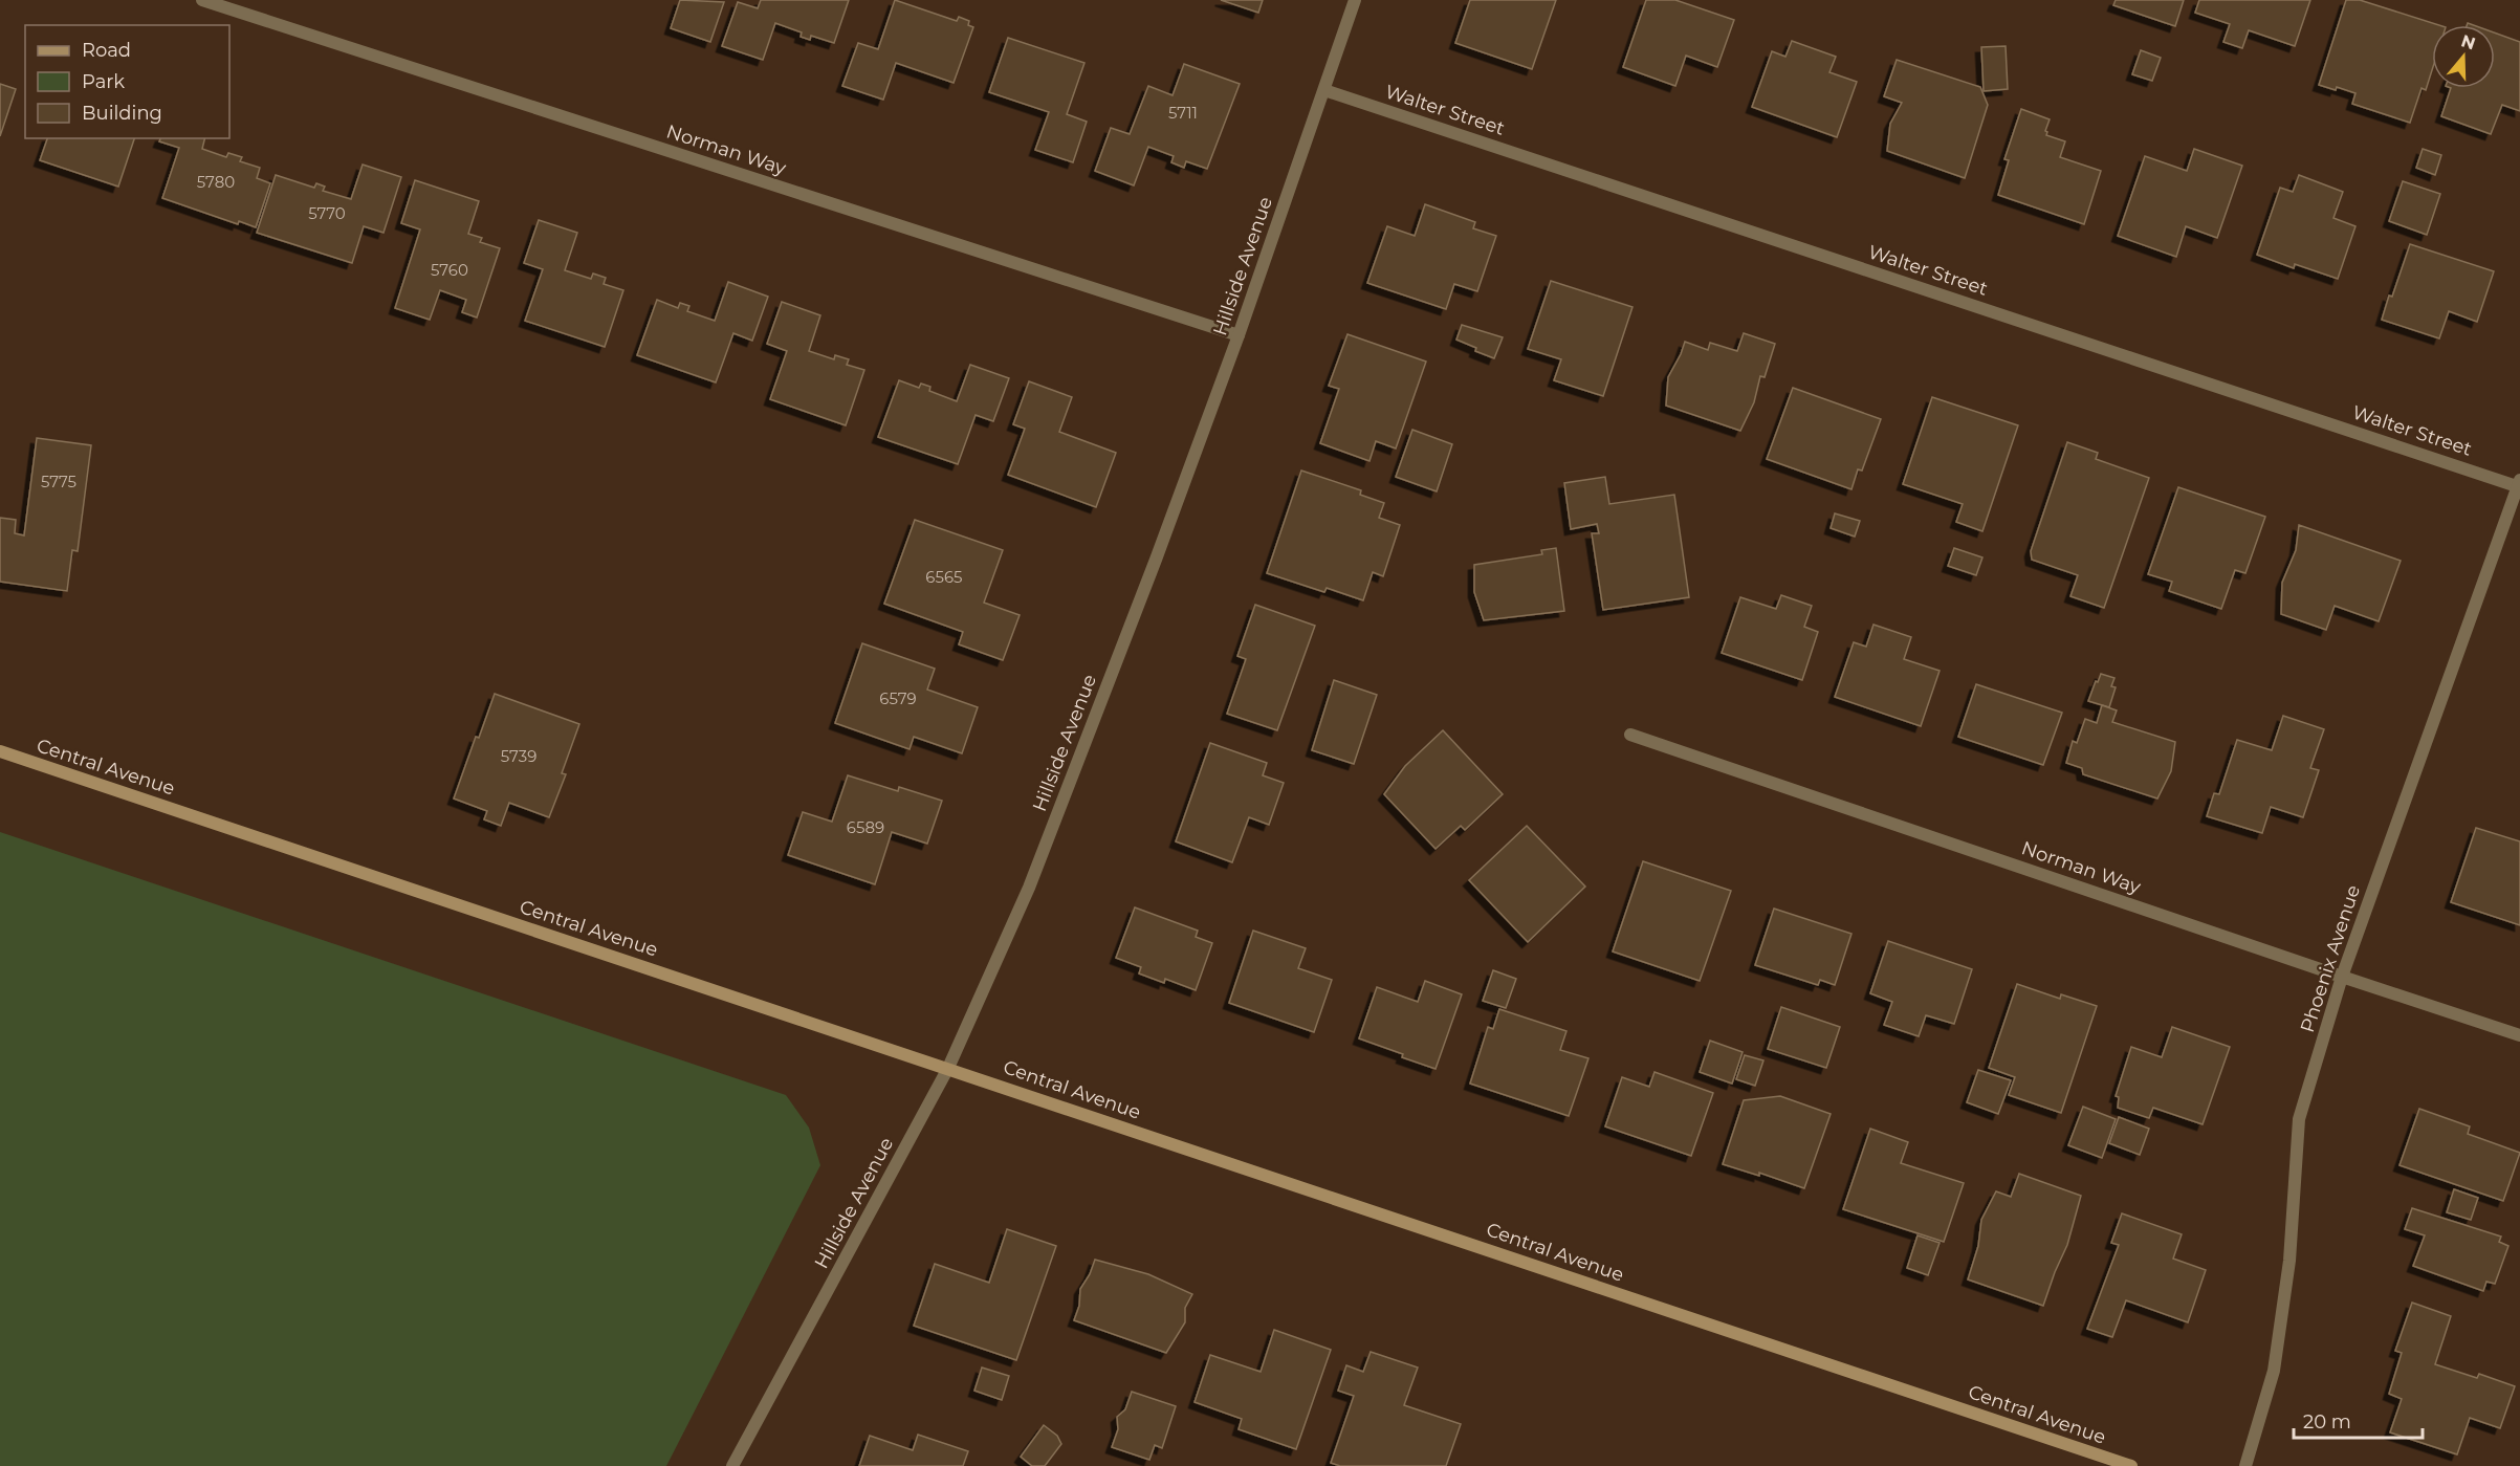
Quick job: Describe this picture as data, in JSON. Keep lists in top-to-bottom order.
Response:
{
  "streets": {
    "main road": ["Central Avenue"],
    "street": [
      "Walter Street",
      "Norman Way",
      "Hillside Avenue",
      "Phoenix Avenue"
    ]
  },
  "crossings": [
    ["Walter Street", "Hillside Avenue"],
    ["Walter Street", "Phoenix Avenue"],
    ["Norman Way", "Hillside Avenue"],
    ["Norman Way", "Phoenix Avenue"],
    ["Hillside Avenue", "Central Avenue"]
  ],
  "house_numbers": [
    "5711",
    "5780",
    "5770",
    "5760",
    "5775",
    "6565",
    "6579",
    "5739",
    "6589"
  ],
  "legend": ["Road", "Park", "Building"],
  "scale_bar": "20 m",
  "north": "top"
}
